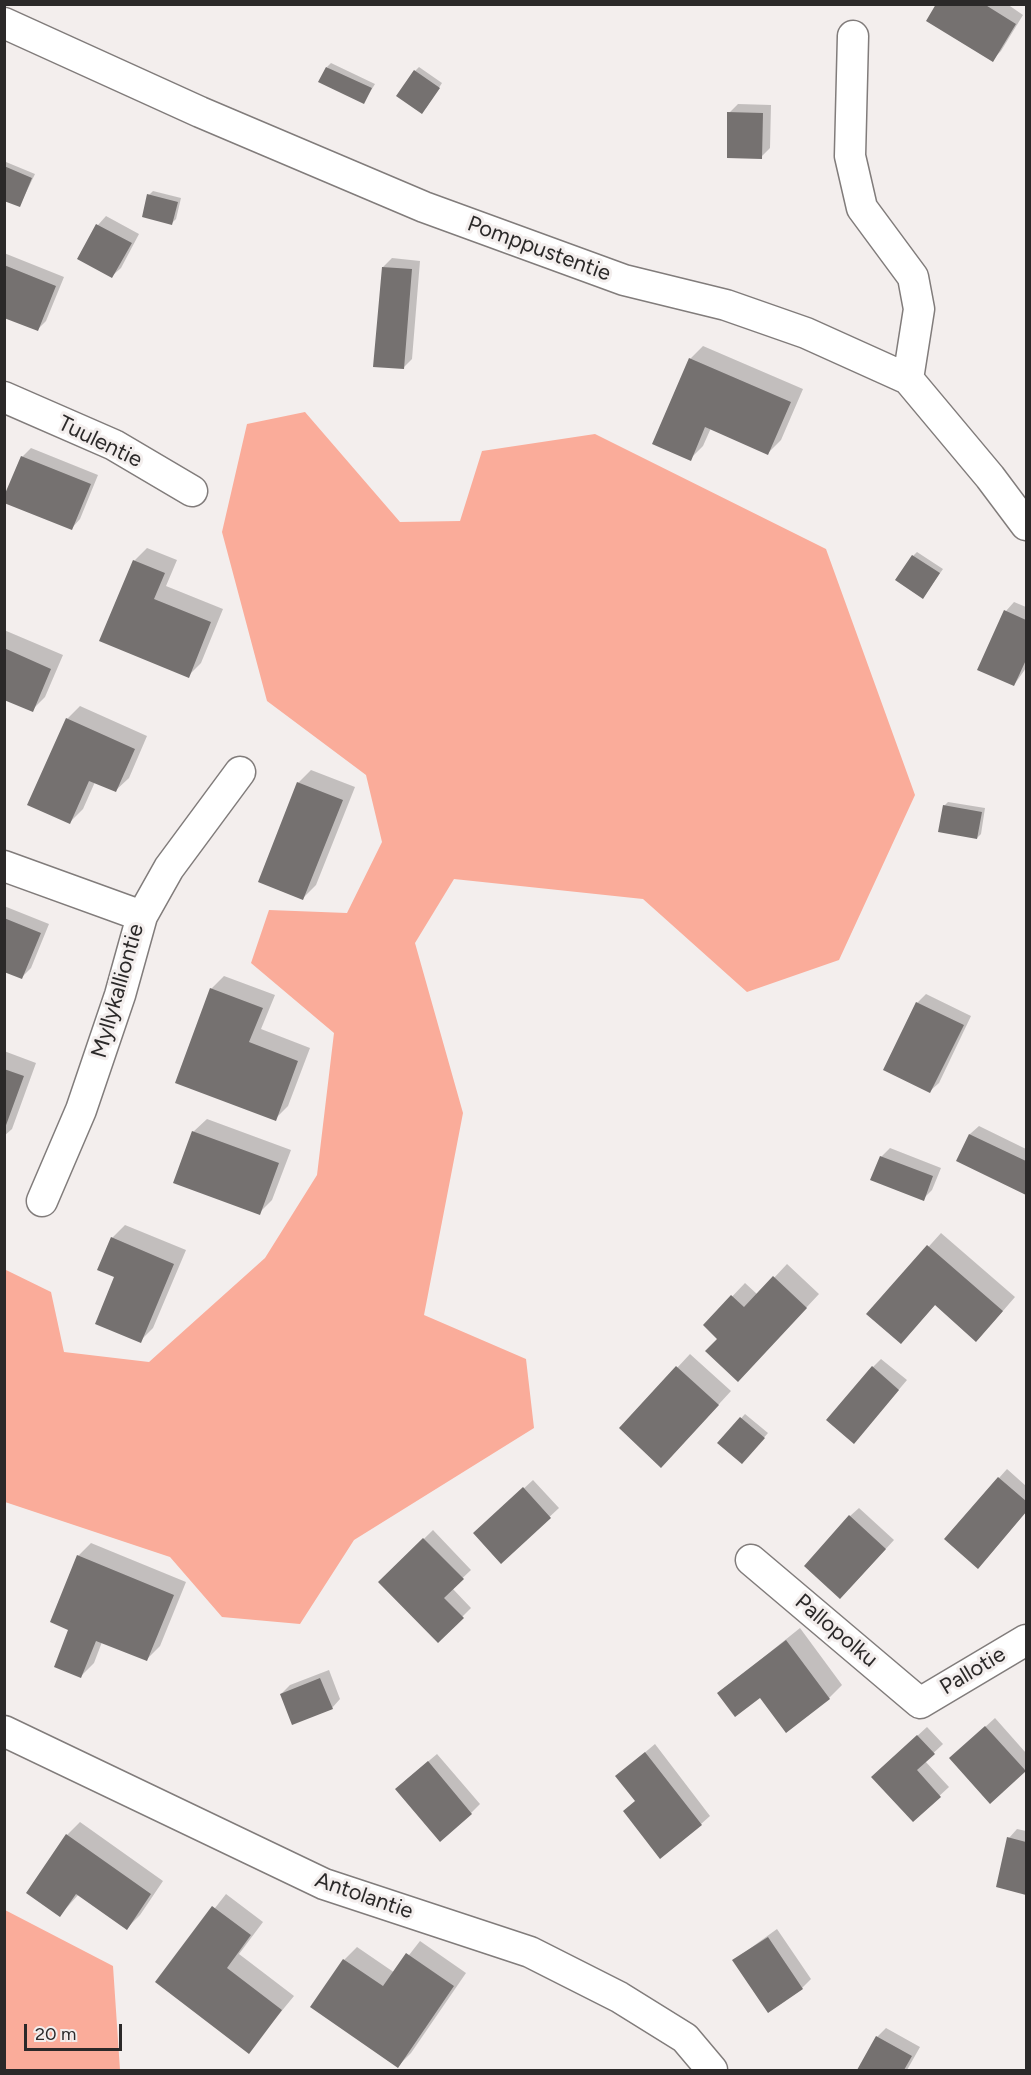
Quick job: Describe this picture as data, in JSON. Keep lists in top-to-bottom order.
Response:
{
  "streets": {
    "street": [
      "Pomppustentie",
      "Tuulentie",
      "Myllykalliontie",
      "Pallopolku",
      "Pallotie",
      "Antolantie"
    ]
  },
  "crossings": [
    ["Pallopolku", "Pallotie"]
  ],
  "scale_bar": "20 m"
}
